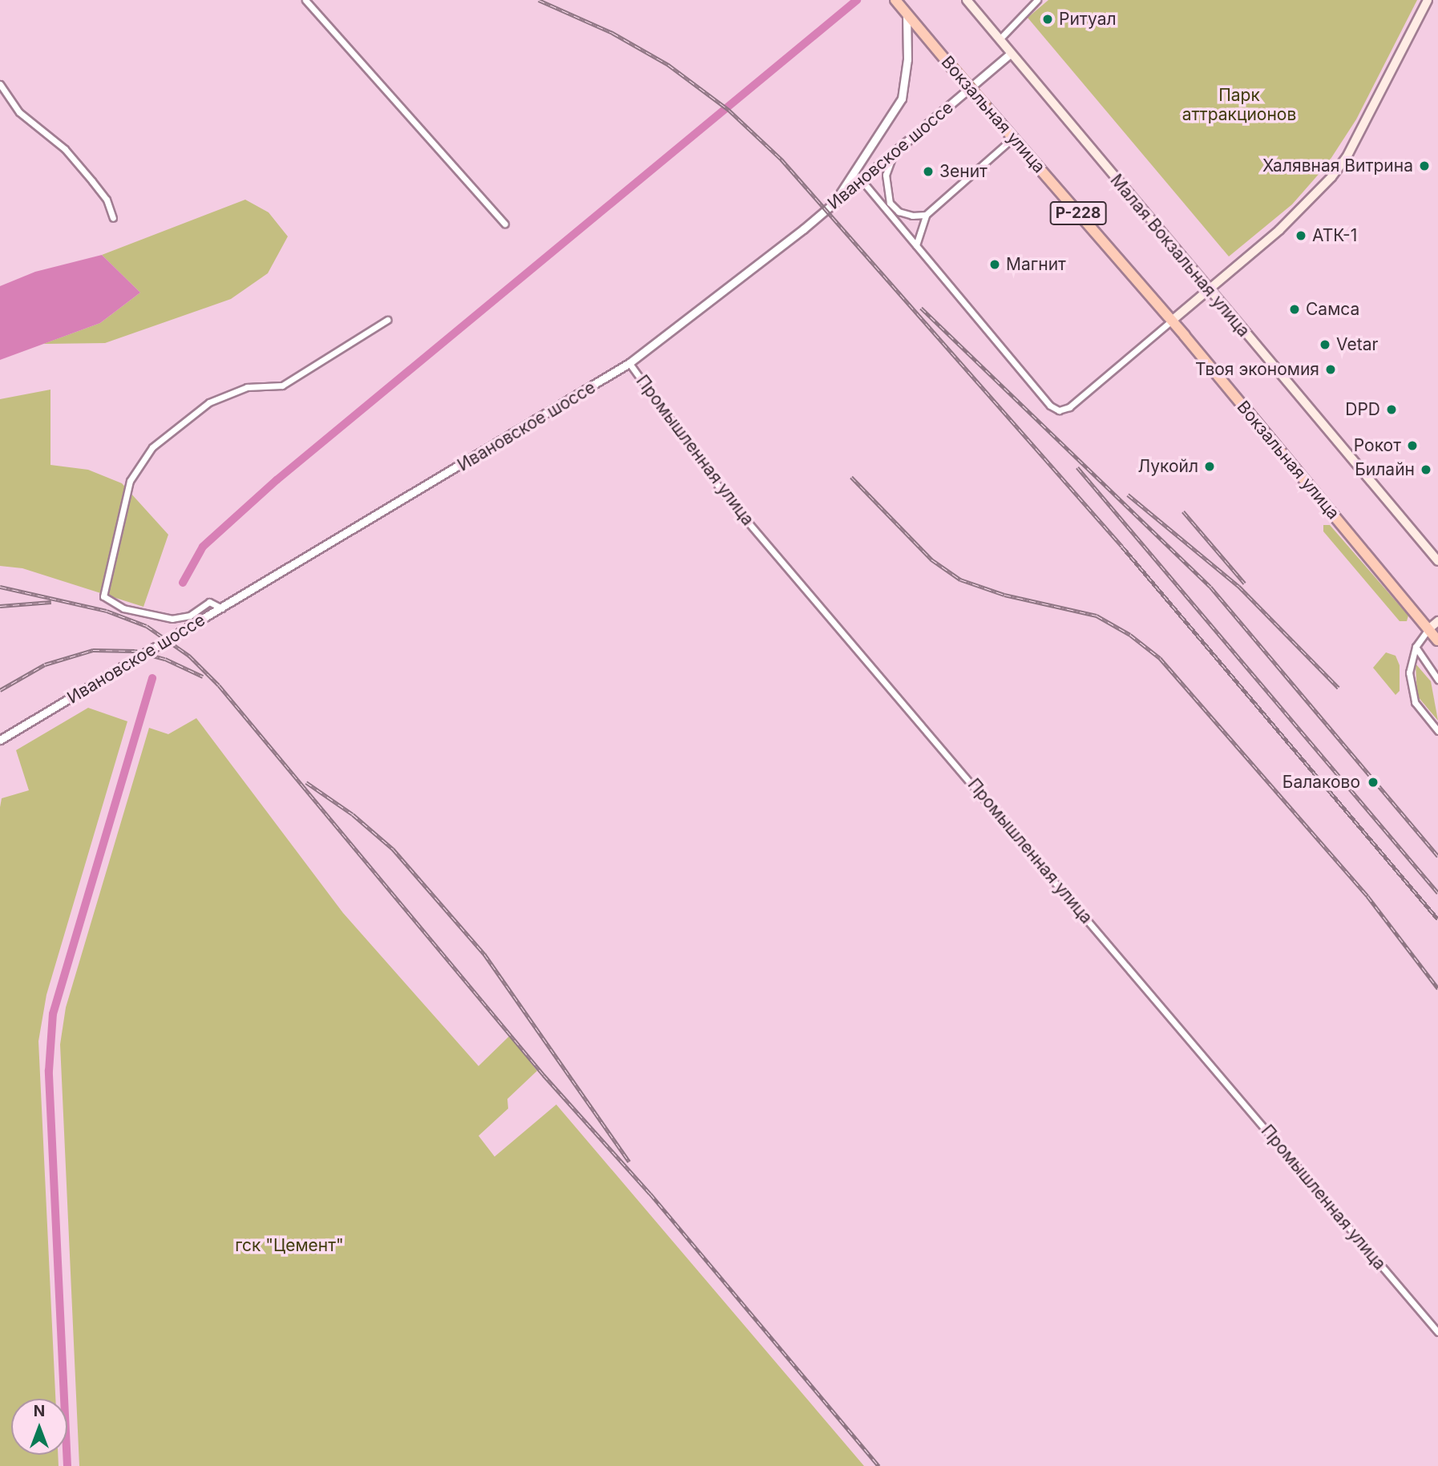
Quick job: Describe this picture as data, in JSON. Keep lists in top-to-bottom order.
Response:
{
  "streets": {
    "highway": ["Вокзальная улица", "Р-228"],
    "main road": ["Малая Вокзальная улица"],
    "street": ["Ивановское шоссе", "Промышленная улица"]
  },
  "crossings": [
    ["Ивановское шоссе", "Малая Вокзальная улица"],
    ["Ивановское шоссе", "Промышленная улица"]
  ],
  "parks": ["Парк аттракционов", "гск \"Цемент\""],
  "places": [
    "Ритуал",
    "Халявная Витрина",
    "Зенит",
    "АТК-1",
    "Магнит",
    "Самса",
    "Vetar",
    "Твоя экономия",
    "DPD",
    "Рокот",
    "Лукойл",
    "Билайн",
    "Балаково"
  ],
  "north": "top"
}
